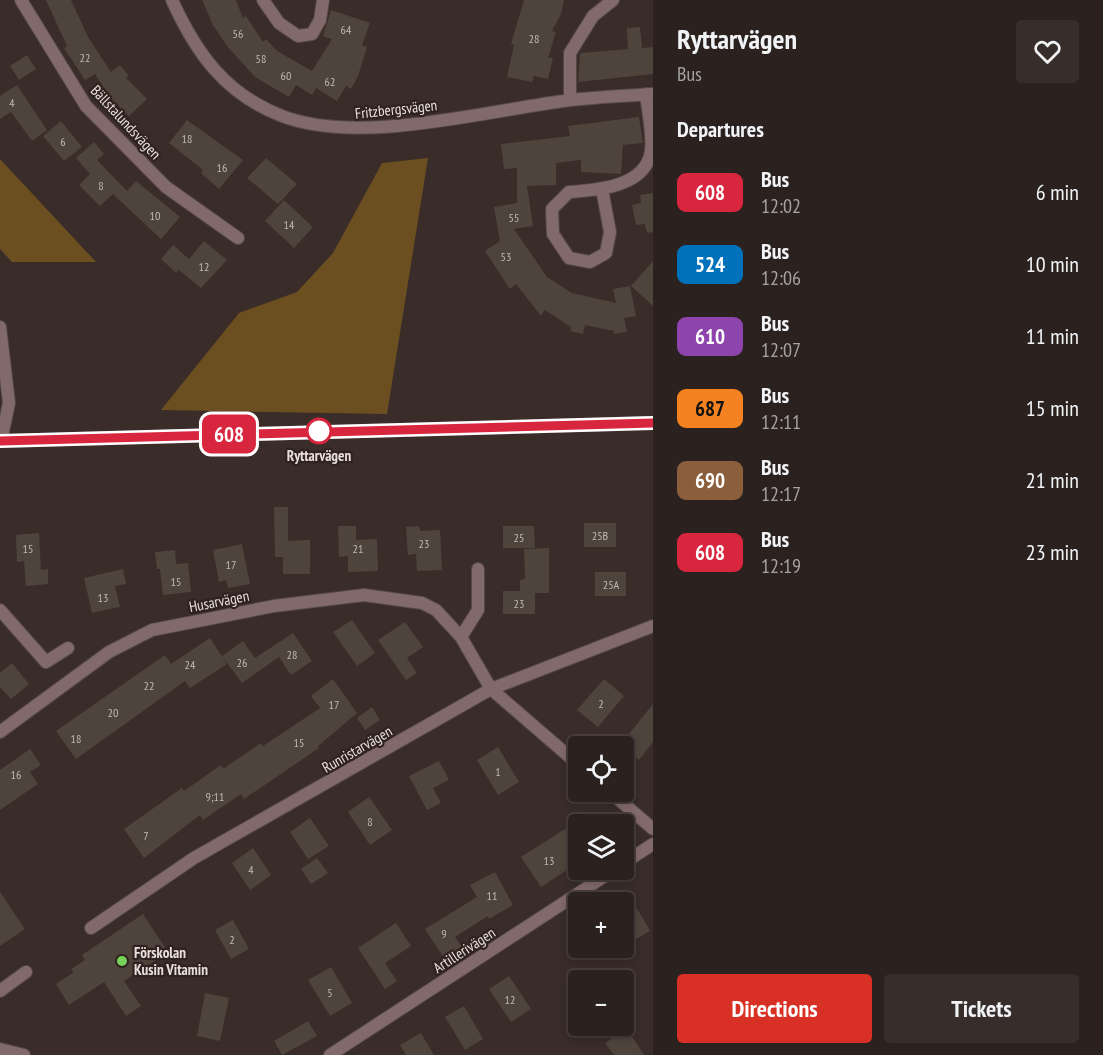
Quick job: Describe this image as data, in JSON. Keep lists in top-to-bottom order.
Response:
{
  "streets": {
    "street": [
      "Fritzbergsvägen",
      "Bällstalundsvägen",
      "Husarvägen",
      "Runristarvägen",
      "Artillerivägen"
    ]
  },
  "crossings": [
    ["Husarvägen", "Runristarvägen"]
  ],
  "places": ["Ryttarvägen", "Förskolan Kusin Vitamin"],
  "lines": ["bus line 608"],
  "house_numbers": [
    "64",
    "56",
    "28",
    "22",
    "58",
    "60",
    "62",
    "4",
    "18",
    "6",
    "16",
    "8",
    "10",
    "55",
    "14",
    "53",
    "12",
    "25B",
    "25",
    "23",
    "15",
    "21",
    "17",
    "15",
    "25A",
    "13",
    "23",
    "28",
    "26",
    "24",
    "22",
    "2",
    "17",
    "20",
    "18",
    "15",
    "1",
    "16",
    "9;11",
    "8",
    "7",
    "13",
    "4",
    "11",
    "9",
    "2",
    "5",
    "12"
  ],
  "page": {
    "on_map": "608",
    "heading": [
      ["Ryttarvägen", "Bus"],
      "Departures"
    ],
    "list": [
      {
        "mark": "608",
        "name": "Bus",
        "note": "12:02",
        "value": "6 min"
      },
      {
        "mark": "524",
        "name": "Bus",
        "note": "12:06",
        "value": "10 min"
      },
      {
        "mark": "610",
        "name": "Bus",
        "note": "12:07",
        "value": "11 min"
      },
      {
        "mark": "687",
        "name": "Bus",
        "note": "12:11",
        "value": "15 min"
      },
      {
        "mark": "690",
        "name": "Bus",
        "note": "12:17",
        "value": "21 min"
      },
      {
        "mark": "608",
        "name": "Bus",
        "note": "12:19",
        "value": "23 min"
      }
    ],
    "map_buttons": ["+", "−"],
    "buttons": ["Directions", "Tickets"]
  }
}
